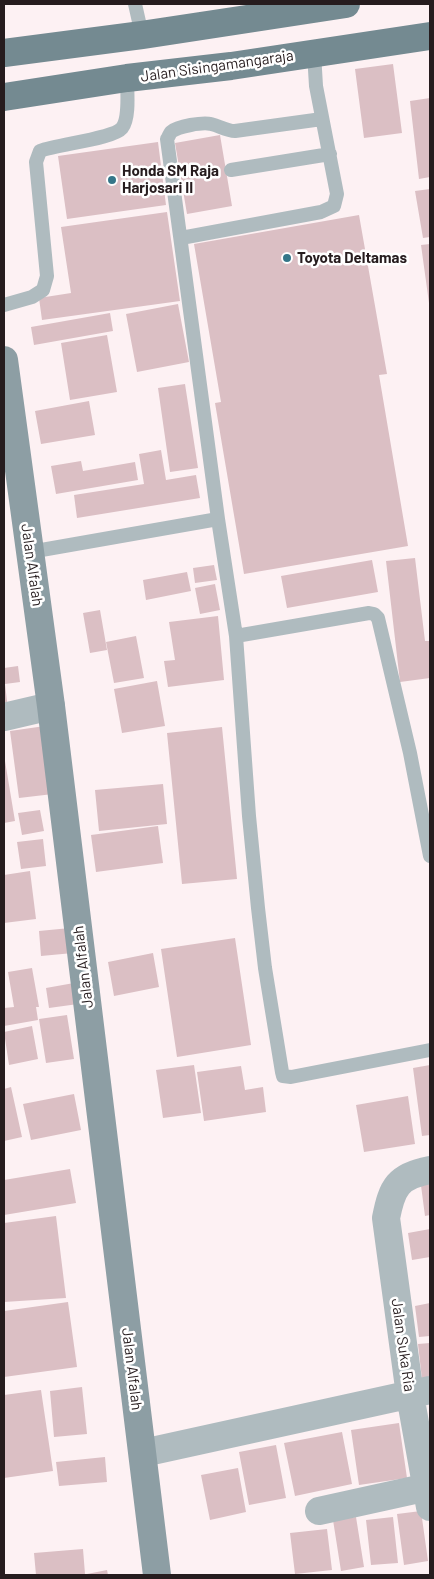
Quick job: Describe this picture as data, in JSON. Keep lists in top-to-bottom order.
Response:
{
  "streets": {
    "main road": ["Jalan Sisingamangaraja"],
    "street": ["Jalan Alfalah", "Jalan Suka Ria"]
  },
  "places": ["Honda SM Raja Harjosari II", "Toyota Deltamas"]
}
